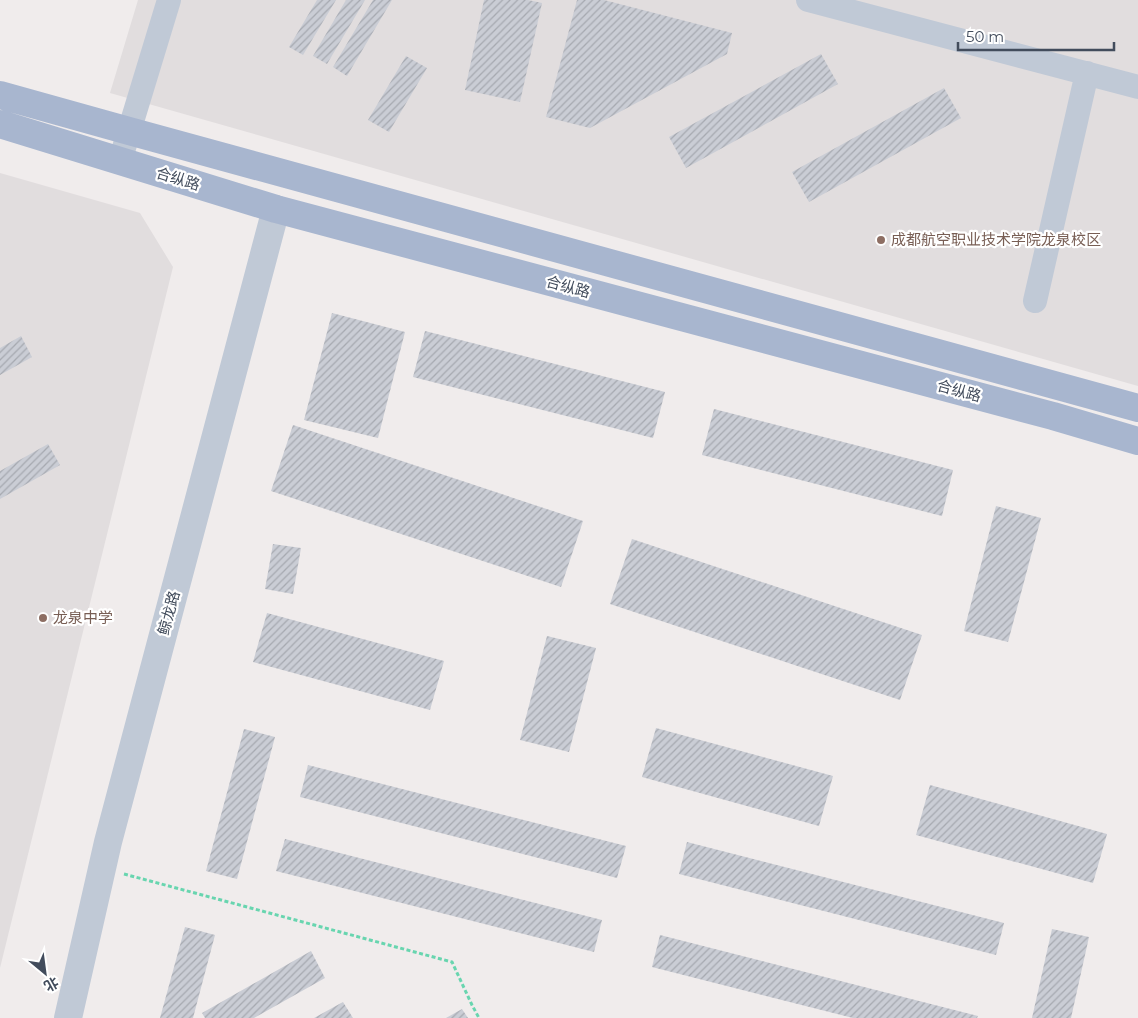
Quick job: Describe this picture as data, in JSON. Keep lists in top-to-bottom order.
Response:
{
  "streets": {
    "main road": ["合纵路"],
    "street": ["鲸龙路"]
  },
  "crossings": [
    ["合纵路", "鲸龙路"]
  ],
  "places": ["成都航空职业技术学院龙泉校区", "龙泉中学"],
  "scale_bar": "50 m",
  "north": "bottom right"
}
